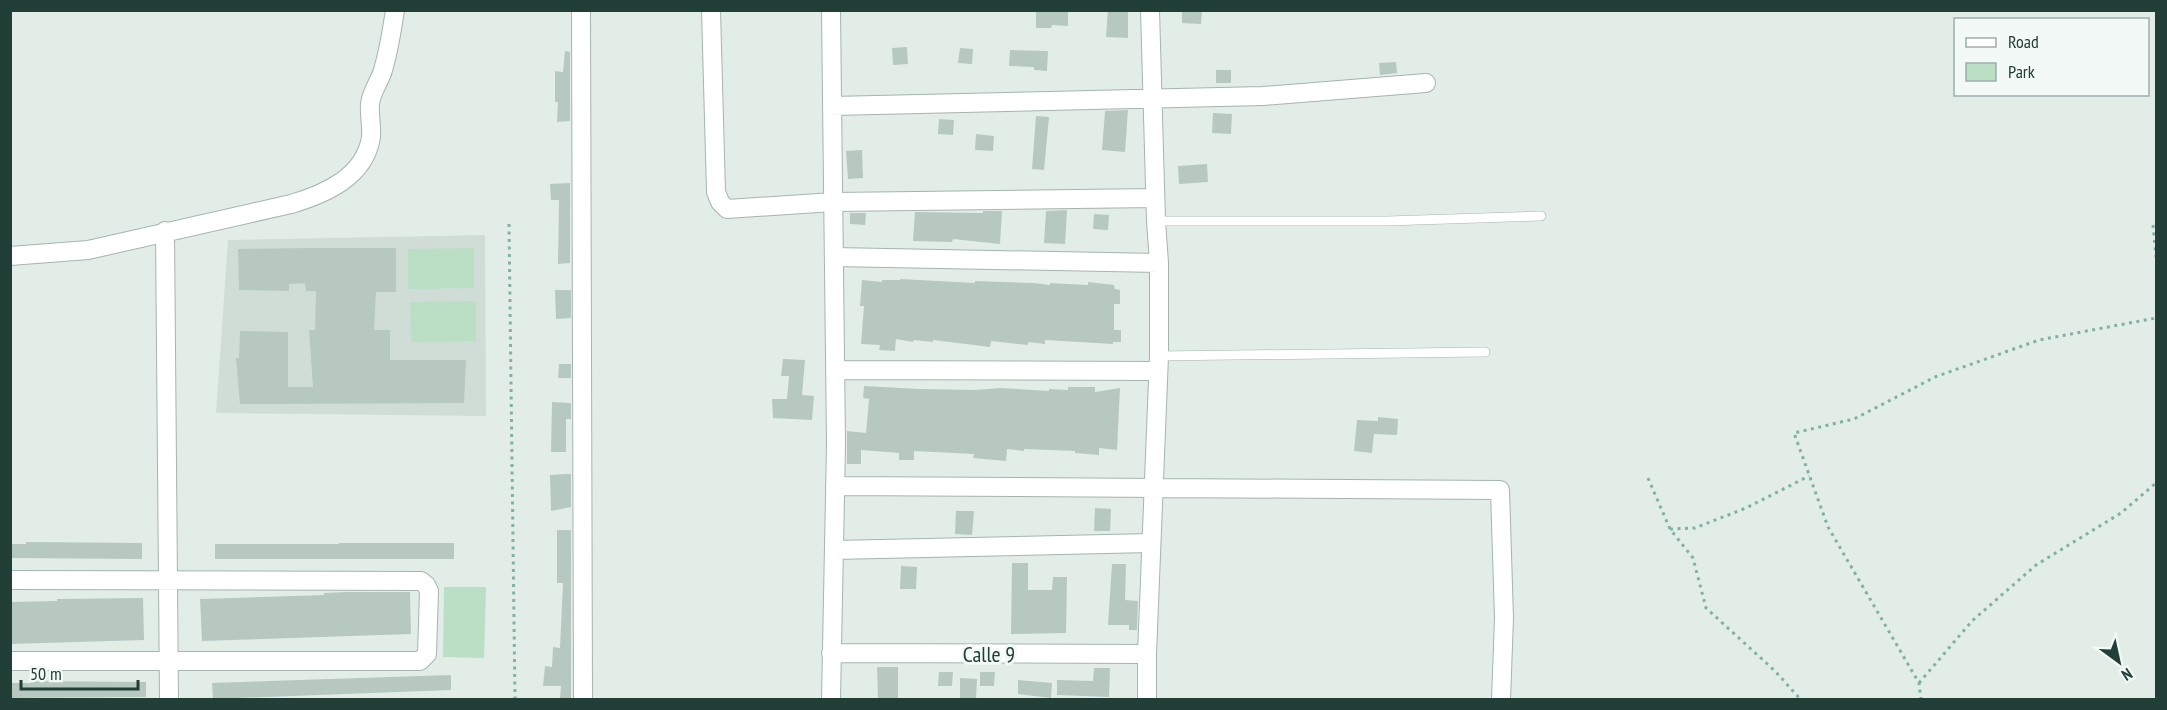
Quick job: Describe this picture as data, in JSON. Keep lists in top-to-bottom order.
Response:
{
  "streets": {
    "street": ["Calle 9"]
  },
  "legend": ["Road", "Park"],
  "scale_bar": "50 m",
  "north": "bottom right"
}
